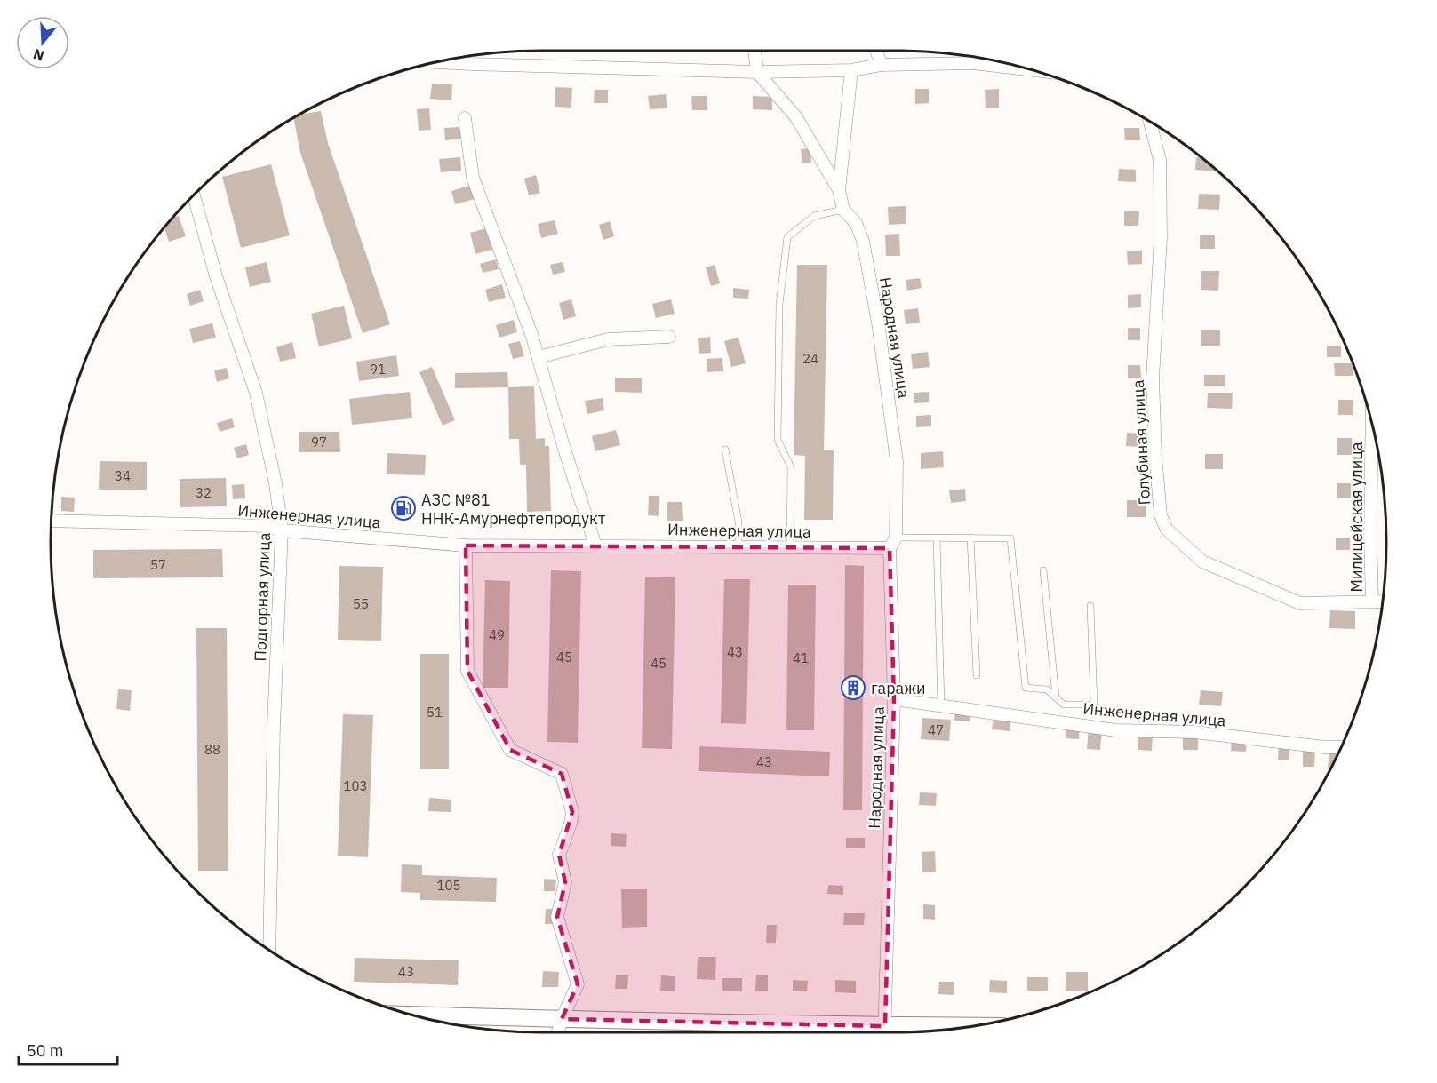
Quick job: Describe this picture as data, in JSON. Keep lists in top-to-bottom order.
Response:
{
  "streets": {
    "street": [
      "Народная улица",
      "Голубиная улица",
      "Инженерная улица",
      "Милицейская улица",
      "Подгорная улица"
    ]
  },
  "crossings": [
    ["Народная улица", "Инженерная улица"],
    ["Голубиная улица", "Милицейская улица"],
    ["Инженерная улица", "Подгорная улица"]
  ],
  "places": {
    "fuel station": ["АЗС №81 ННК-Амурнефтепродукт"],
    "building": ["гаражи"]
  },
  "house_numbers": [
    "24",
    "91",
    "97",
    "34",
    "32",
    "57",
    "55",
    "49",
    "43",
    "45",
    "41",
    "45",
    "51",
    "47",
    "88",
    "43",
    "103",
    "105",
    "43"
  ],
  "scale_bar": "50 m",
  "north": "bottom"
}
